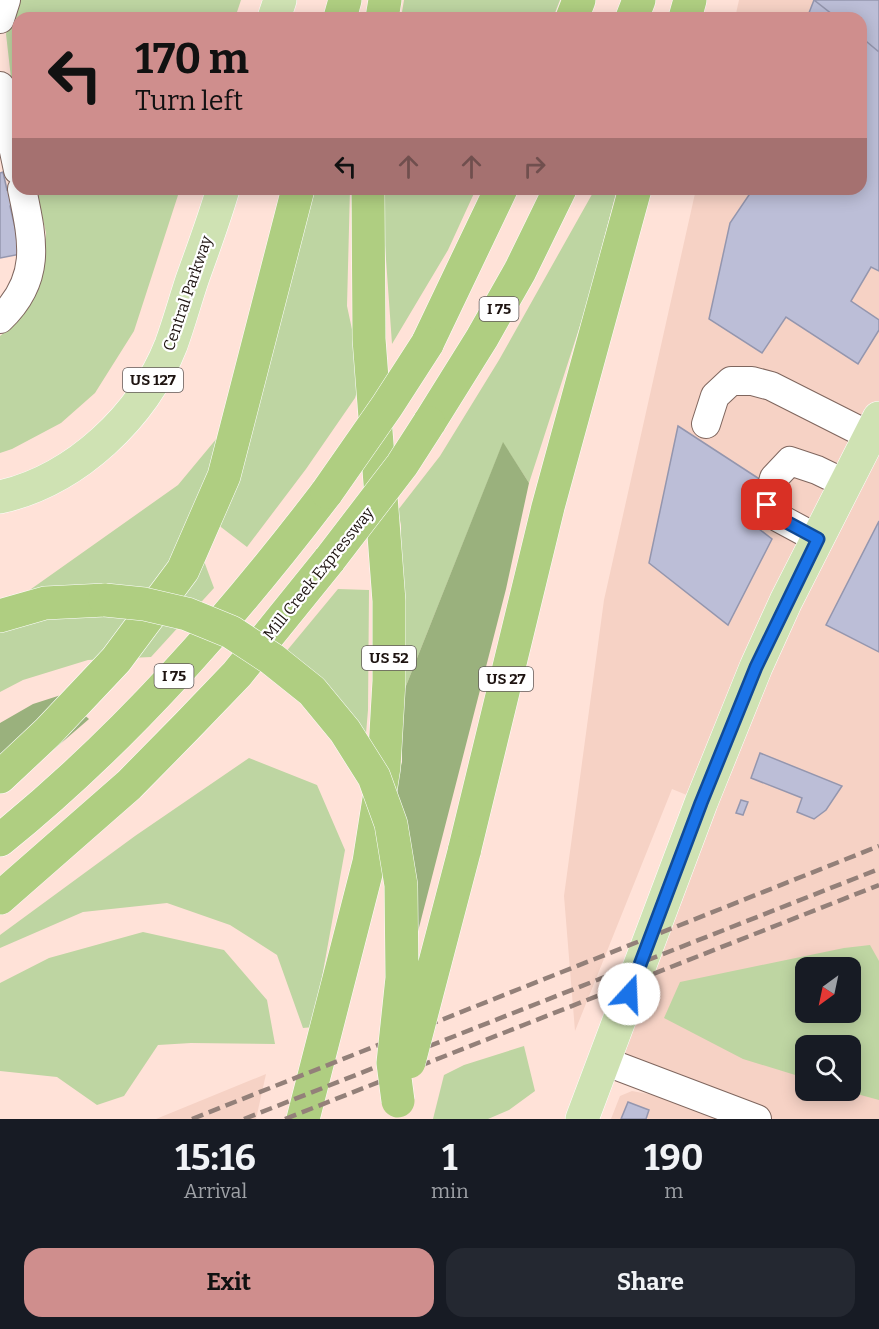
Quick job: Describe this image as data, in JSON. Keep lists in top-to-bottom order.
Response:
{
  "streets": {
    "highway": [
      "I 75",
      "Mill Creek Expressway",
      "US 52",
      "US 27"
    ],
    "main road": ["Central Parkway", "US 127"]
  },
  "north": "bottom left",
  "page": {
    "turn": ["170 m", "Turn left"],
    "eta": [
      "15:16",
      "Arrival",
      "1",
      "min",
      "190",
      "m"
    ],
    "buttons": ["Exit", "Share"]
  }
}
